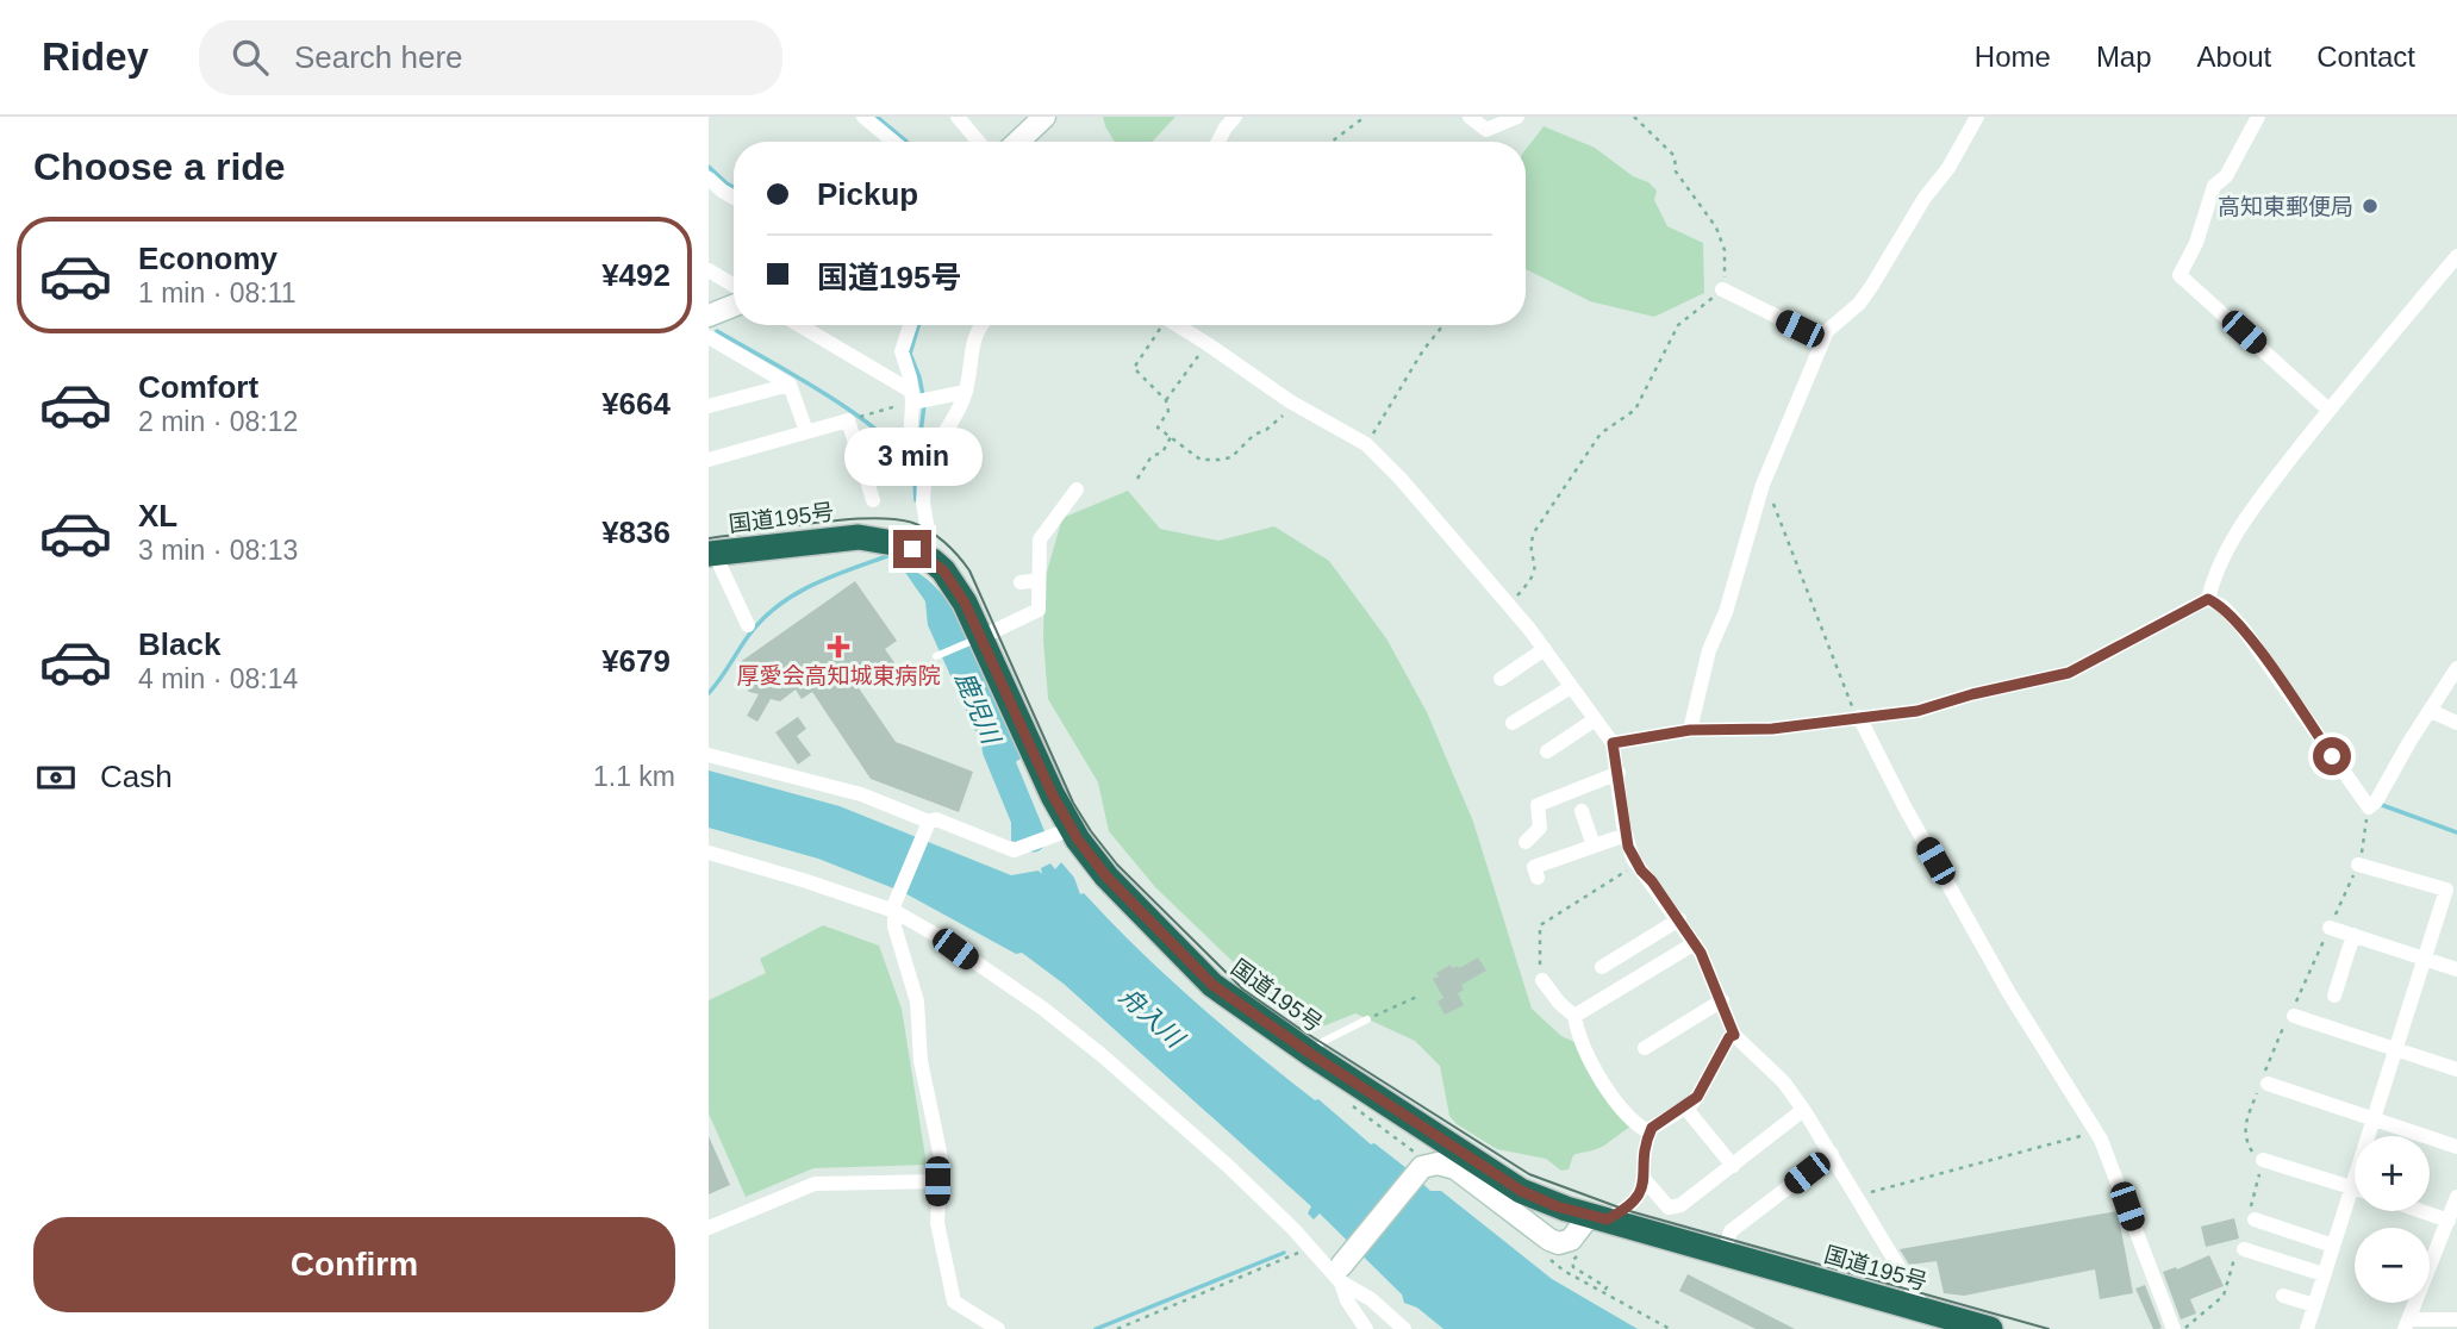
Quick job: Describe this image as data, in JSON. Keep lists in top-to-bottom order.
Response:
{
  "streets": {
    "highway": ["国道195号"]
  },
  "water": ["鹿児川", "舟入川"],
  "places": {
    "other": ["高知東郵便局"],
    "health": ["厚愛会高知城東病院"]
  },
  "page": {
    "header": "Ridey",
    "search": "Search here",
    "nav": [
      "Home",
      "Map",
      "About",
      "Contact"
    ],
    "heading": "Choose a ride",
    "banner": ["Pickup", "国道195号"],
    "list": [
      {
        "name": "Economy",
        "note": "1 min · 08:11",
        "value": "¥492"
      },
      {
        "name": "Comfort",
        "note": "2 min · 08:12",
        "value": "¥664"
      },
      {
        "name": "XL",
        "note": "3 min · 08:13",
        "value": "¥836"
      },
      {
        "name": "Black",
        "note": "4 min · 08:14",
        "value": "¥679"
      }
    ],
    "bubble": "3 min",
    "pay": ["Cash", "1.1 km"],
    "map_buttons": ["+", "−"],
    "buttons": "Confirm"
  }
}
